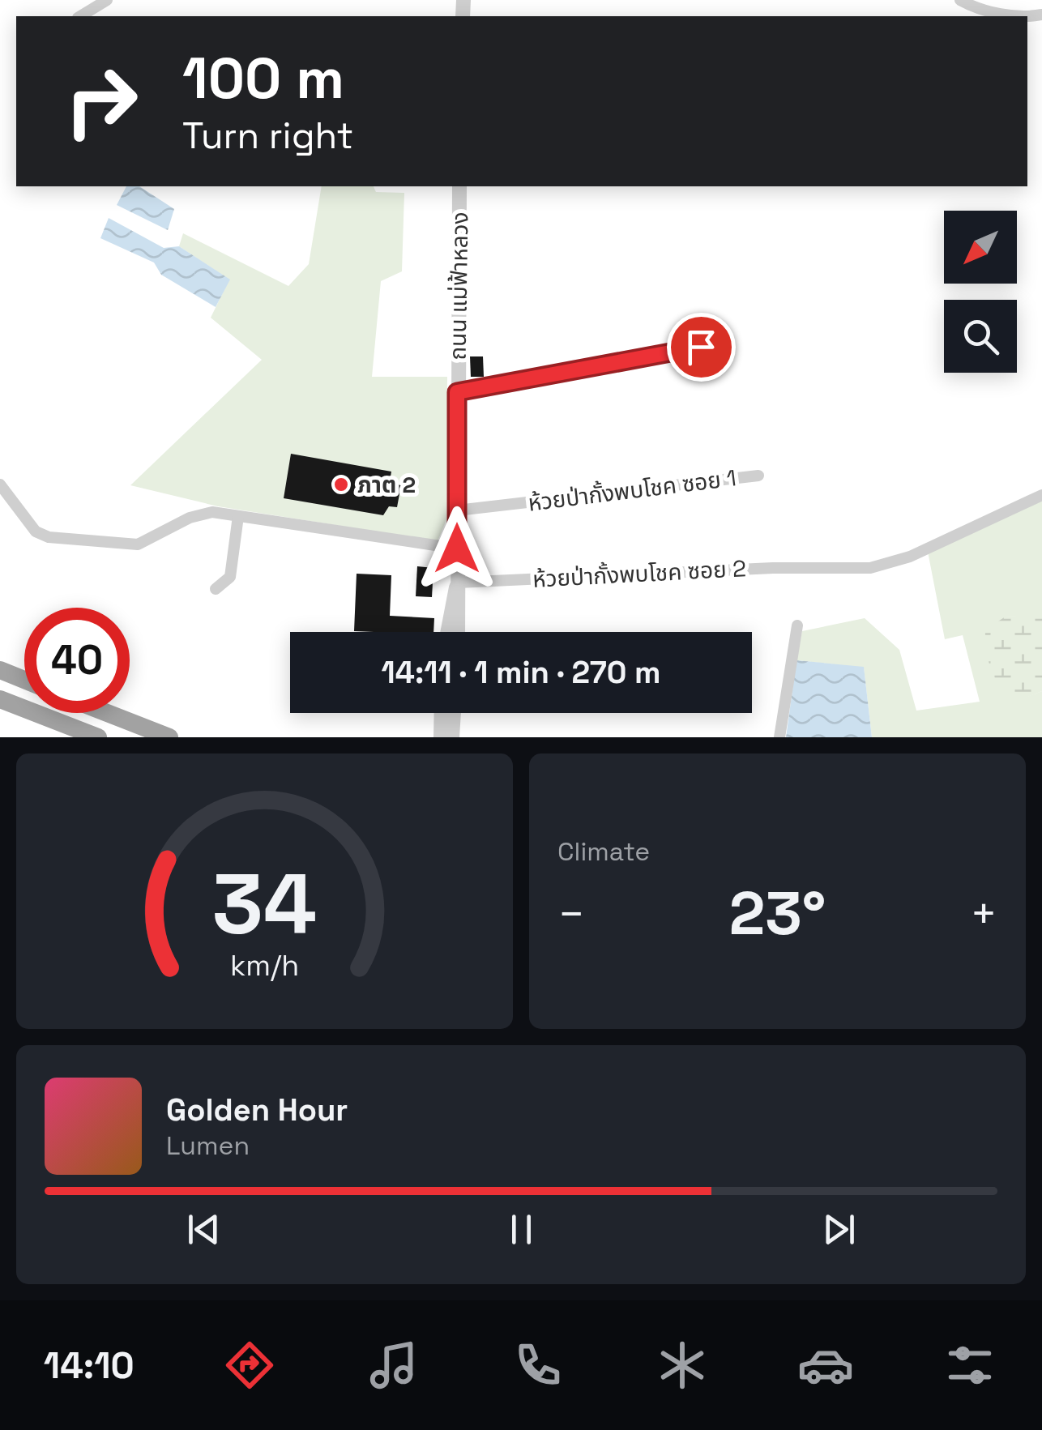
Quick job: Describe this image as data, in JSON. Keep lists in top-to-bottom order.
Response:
{
  "streets": {
    "street": ["ถนน แม่ฟ้าหลวง", "ห้วยป่ากั้งพบโชค ซอย 1", "ห้วยป่ากั้งพบโชค ซอย 2"]
  },
  "crossings": [
    ["ถนน แม่ฟ้าหลวง", "ห้วยป่ากั้งพบโชค ซอย 1"],
    ["ถนน แม่ฟ้าหลวง", "ห้วยป่ากั้งพบโชค ซอย 2"]
  ],
  "places": ["ภาต 2"],
  "north": "bottom left",
  "page": {
    "turn": ["100 m", "Turn right"],
    "limit": "40",
    "trip": "14:11 · 1 min · 270 m",
    "tile": "Climate",
    "heat": ["−", "23°", "+"],
    "song": ["Golden Hour", "Lumen"],
    "tabs": "14:10",
    "gauge": ["34", "km/h"]
  }
}
